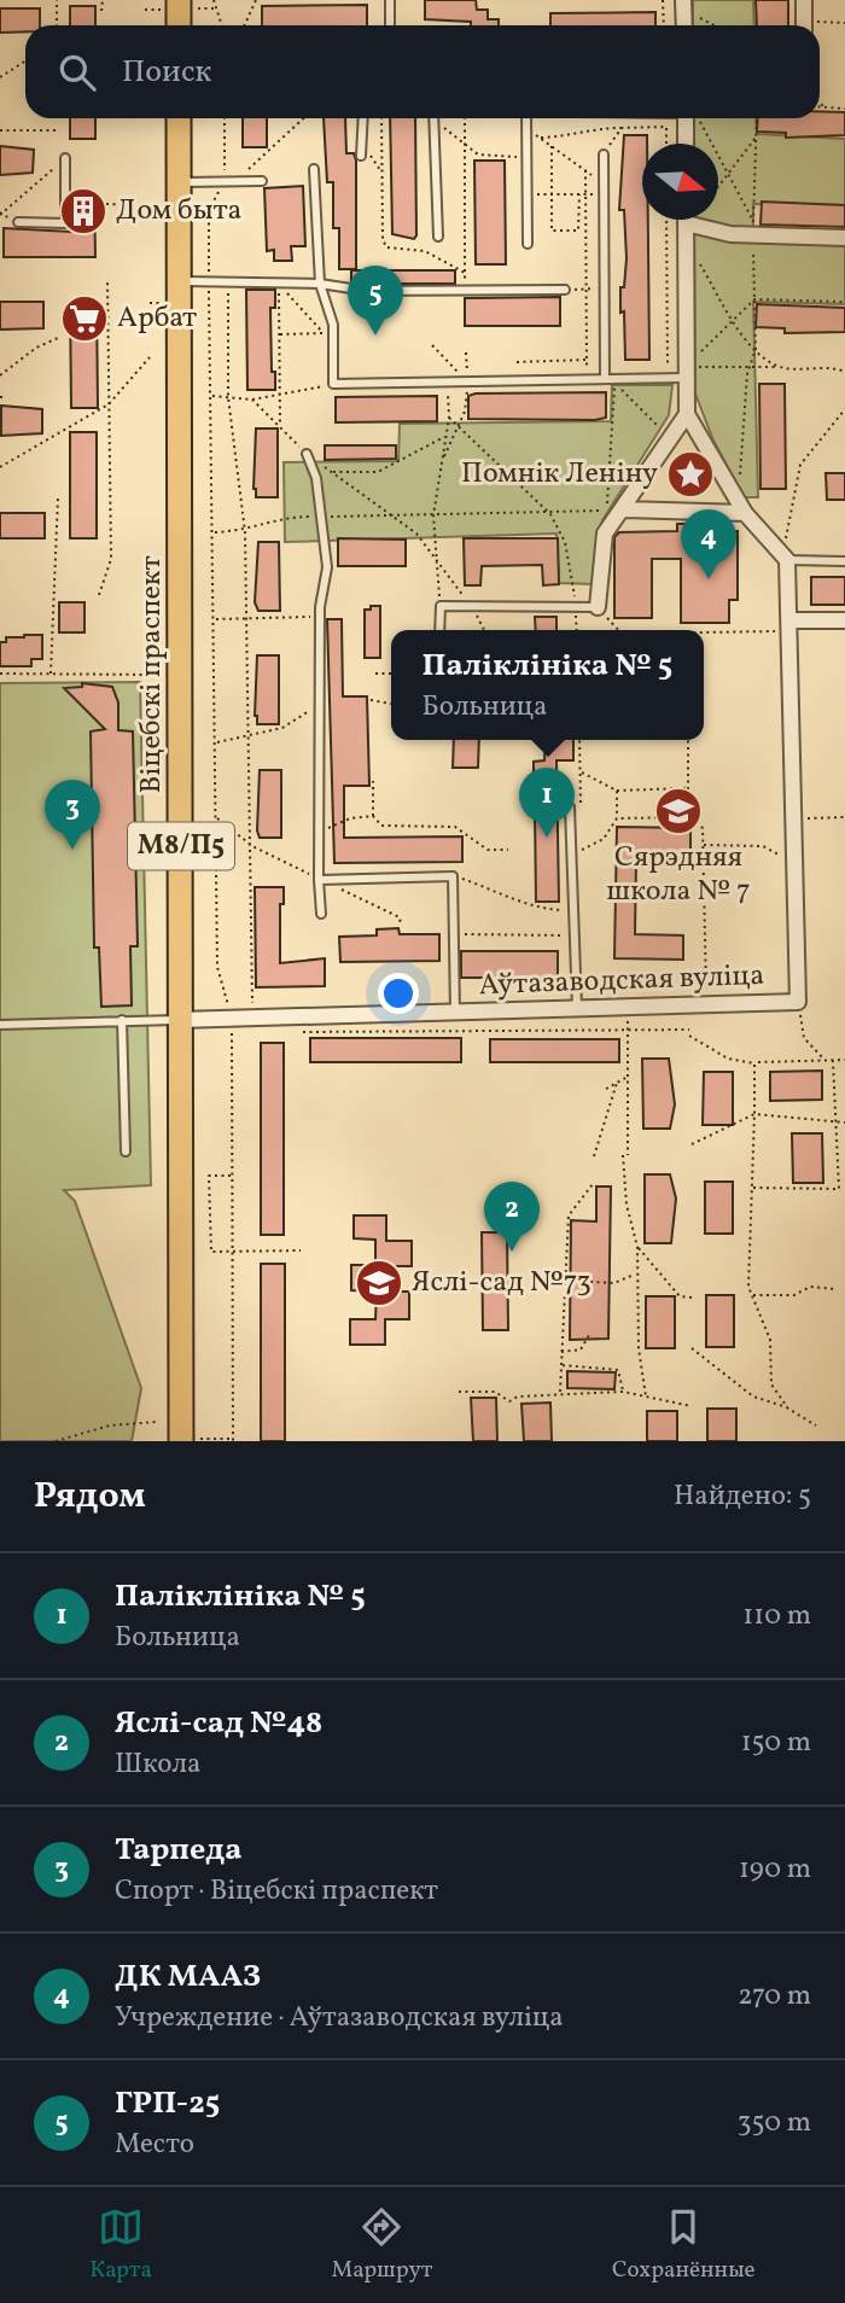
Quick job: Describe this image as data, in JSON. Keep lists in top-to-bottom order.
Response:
{
  "streets": {
    "main road": ["Віцебскі праспект", "М8/П5"],
    "street": ["Аўтазаводская вуліца"]
  },
  "crossings": [
    ["Віцебскі праспект", "Аўтазаводская вуліца"]
  ],
  "places": {
    "building": ["Дом быта"],
    "supermarket": ["Арбат"],
    "place": ["Помнік Леніну"],
    "school or university": ["Сярэдняя школа № 7", "Яслі-сад №73"]
  },
  "north": "right",
  "page": {
    "search": "Поиск",
    "pins": [
      "5",
      "4",
      "1",
      "3",
      "2"
    ],
    "popup": ["Паліклініка № 5", "Больница"],
    "heading": ["Рядом", "Найдено: 5"],
    "list": [
      {
        "mark": "1",
        "name": "Паліклініка № 5",
        "note": "Больница",
        "value": "110 m"
      },
      {
        "mark": "2",
        "name": "Яслі-сад №48",
        "note": "Школа",
        "value": "150 m"
      },
      {
        "mark": "3",
        "name": "Тарпеда",
        "note": "Спорт · Віцебскі праспект",
        "value": "190 m"
      },
      {
        "mark": "4",
        "name": "ДК МААЗ",
        "note": "Учреждение · Аўтазаводская вуліца",
        "value": "270 m"
      },
      {
        "mark": "5",
        "name": "ГРП-25",
        "note": "Место",
        "value": "350 m"
      }
    ],
    "nav": ["Карта", "Маршрут", "Сохранённые"]
  }
}
